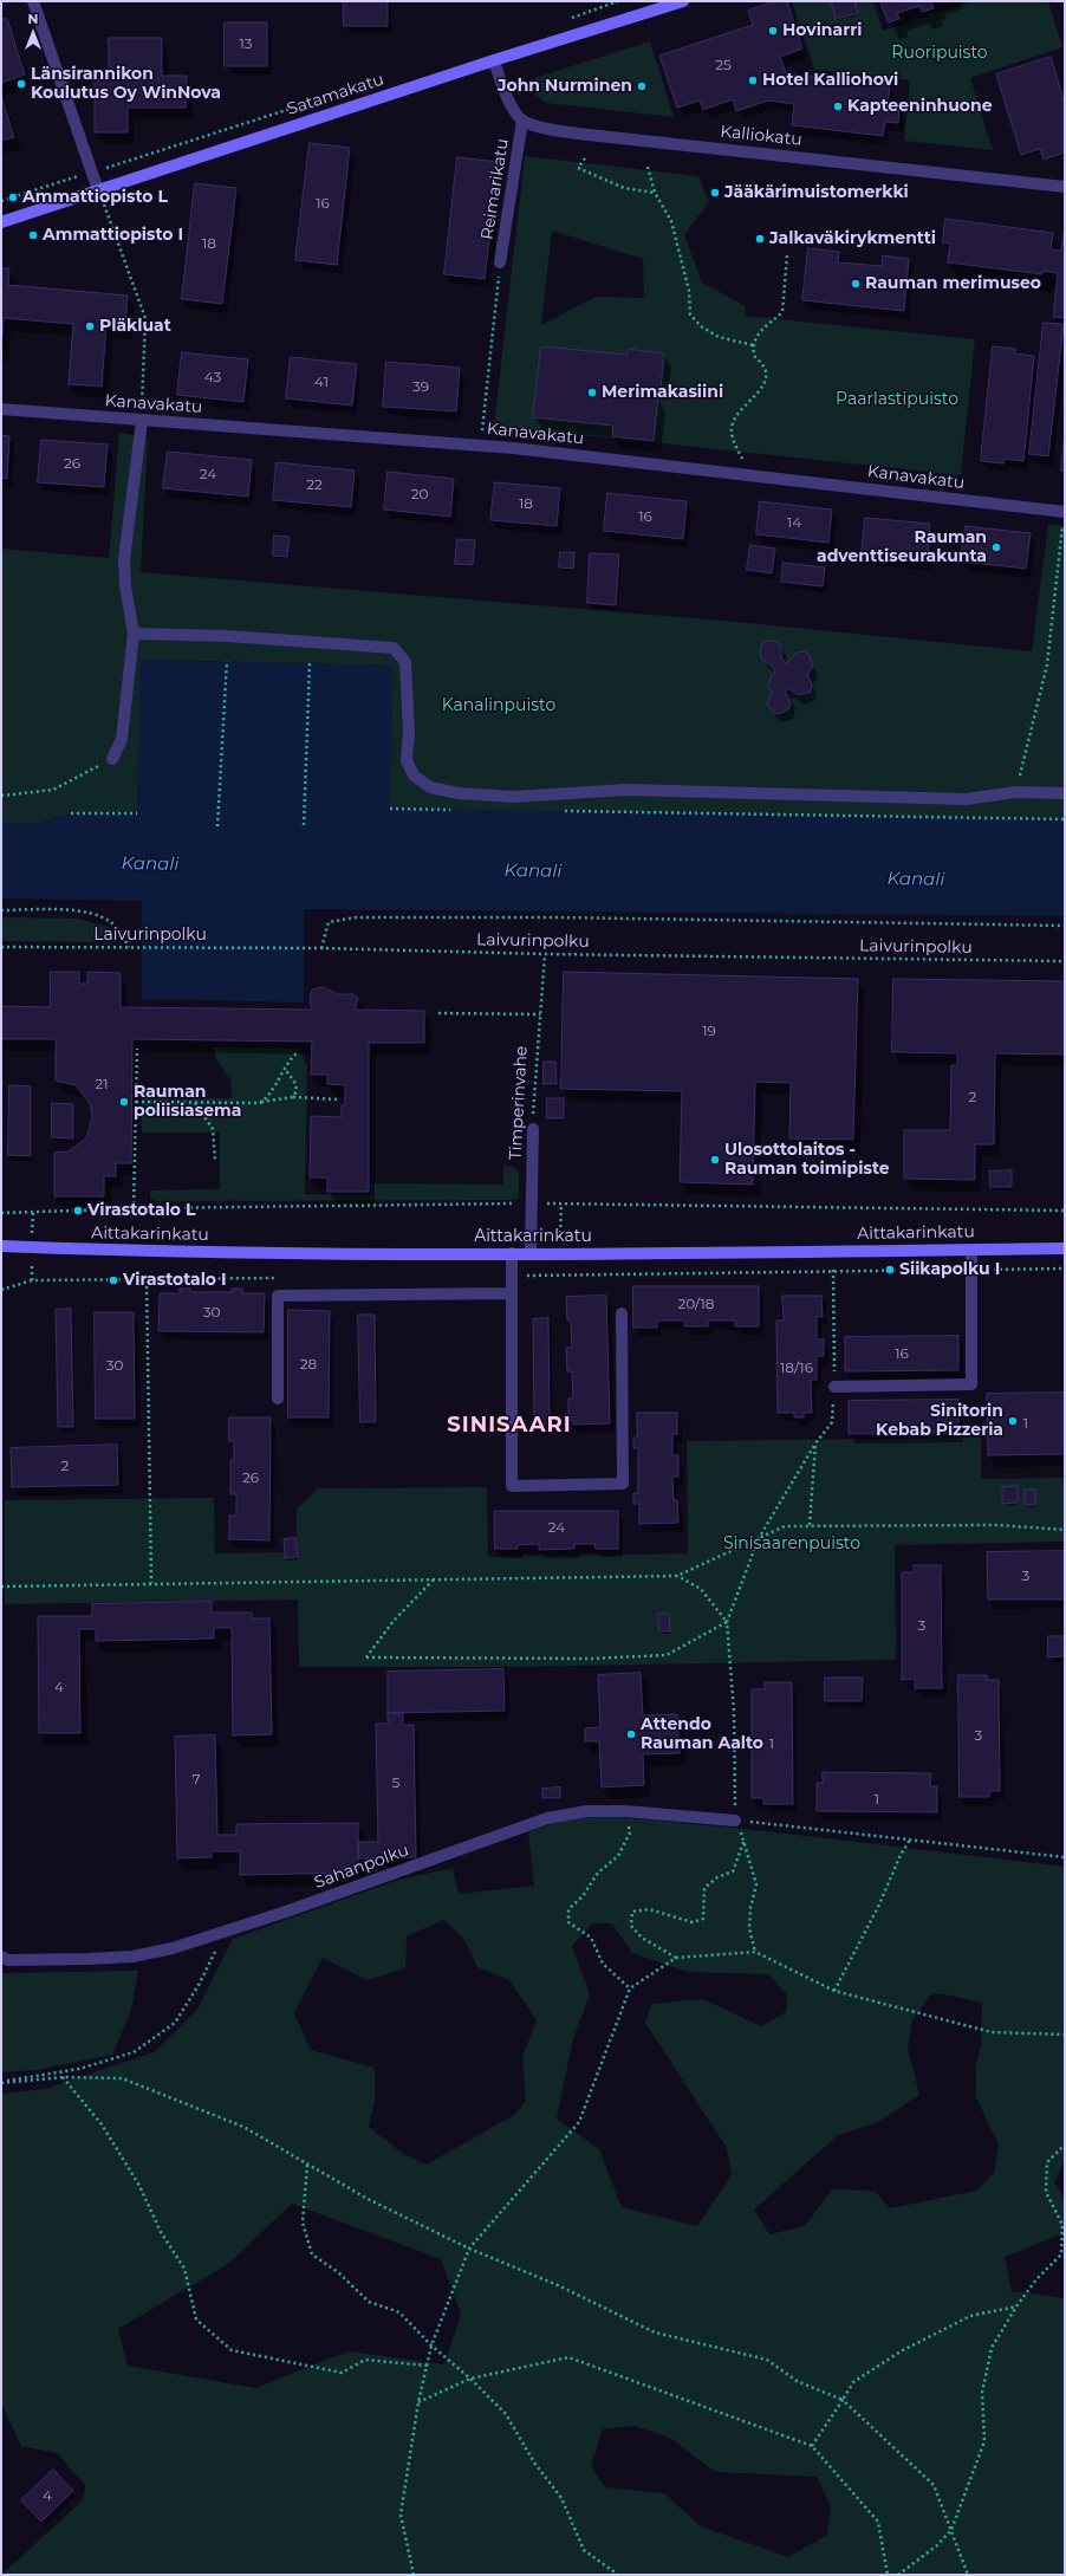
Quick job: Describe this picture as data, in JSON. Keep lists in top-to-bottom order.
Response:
{
  "streets": {
    "main road": ["Satamakatu", "Aittakarinkatu"],
    "street": [
      "Kalliokatu",
      "Reimarikatu",
      "Kanavakatu",
      "Timperinvahe",
      "Sahanpolku"
    ],
    "path": ["Laivurinpolku"]
  },
  "crossings": [
    ["Kalliokatu", "Reimarikatu"],
    ["Laivurinpolku", "Timperinvahe"],
    ["Timperinvahe", "Aittakarinkatu"]
  ],
  "districts": ["SINISAARI"],
  "water": ["Kanali"],
  "parks": [
    "Ruoripuisto",
    "Paarlastipuisto",
    "Kanalinpuisto",
    "Sinisaarenpuisto"
  ],
  "places": [
    "Hovinarri",
    "Hotel Kalliohovi",
    "Länsirannikon Koulutus Oy WinNova",
    "John Nurminen",
    "Kapteeninhuone",
    "Jääkärimuistomerkki",
    "Ammattiopisto L",
    "Ammattiopisto I",
    "Jalkaväkirykmentti",
    "Rauman merimuseo",
    "Pläkluat",
    "Merimakasiini",
    "Rauman adventtiseurakunta",
    "Rauman poliisiasema",
    "Ulosottolaitos - Rauman toimipiste",
    "Virastotalo L",
    "Siikapolku I",
    "Virastotalo I",
    "Sinitorin Kebab Pizzeria",
    "Attendo Rauman Aalto"
  ],
  "house_numbers": [
    "13",
    "25",
    "16",
    "18",
    "43",
    "41",
    "39",
    "26",
    "24",
    "22",
    "20",
    "18",
    "16",
    "14",
    "19",
    "21",
    "2",
    "20/18",
    "30",
    "16",
    "28",
    "30",
    "18/16",
    "1",
    "2",
    "26",
    "24",
    "3",
    "3",
    "4",
    "3",
    "1",
    "7",
    "5",
    "1",
    "4"
  ],
  "north": "top"
}
